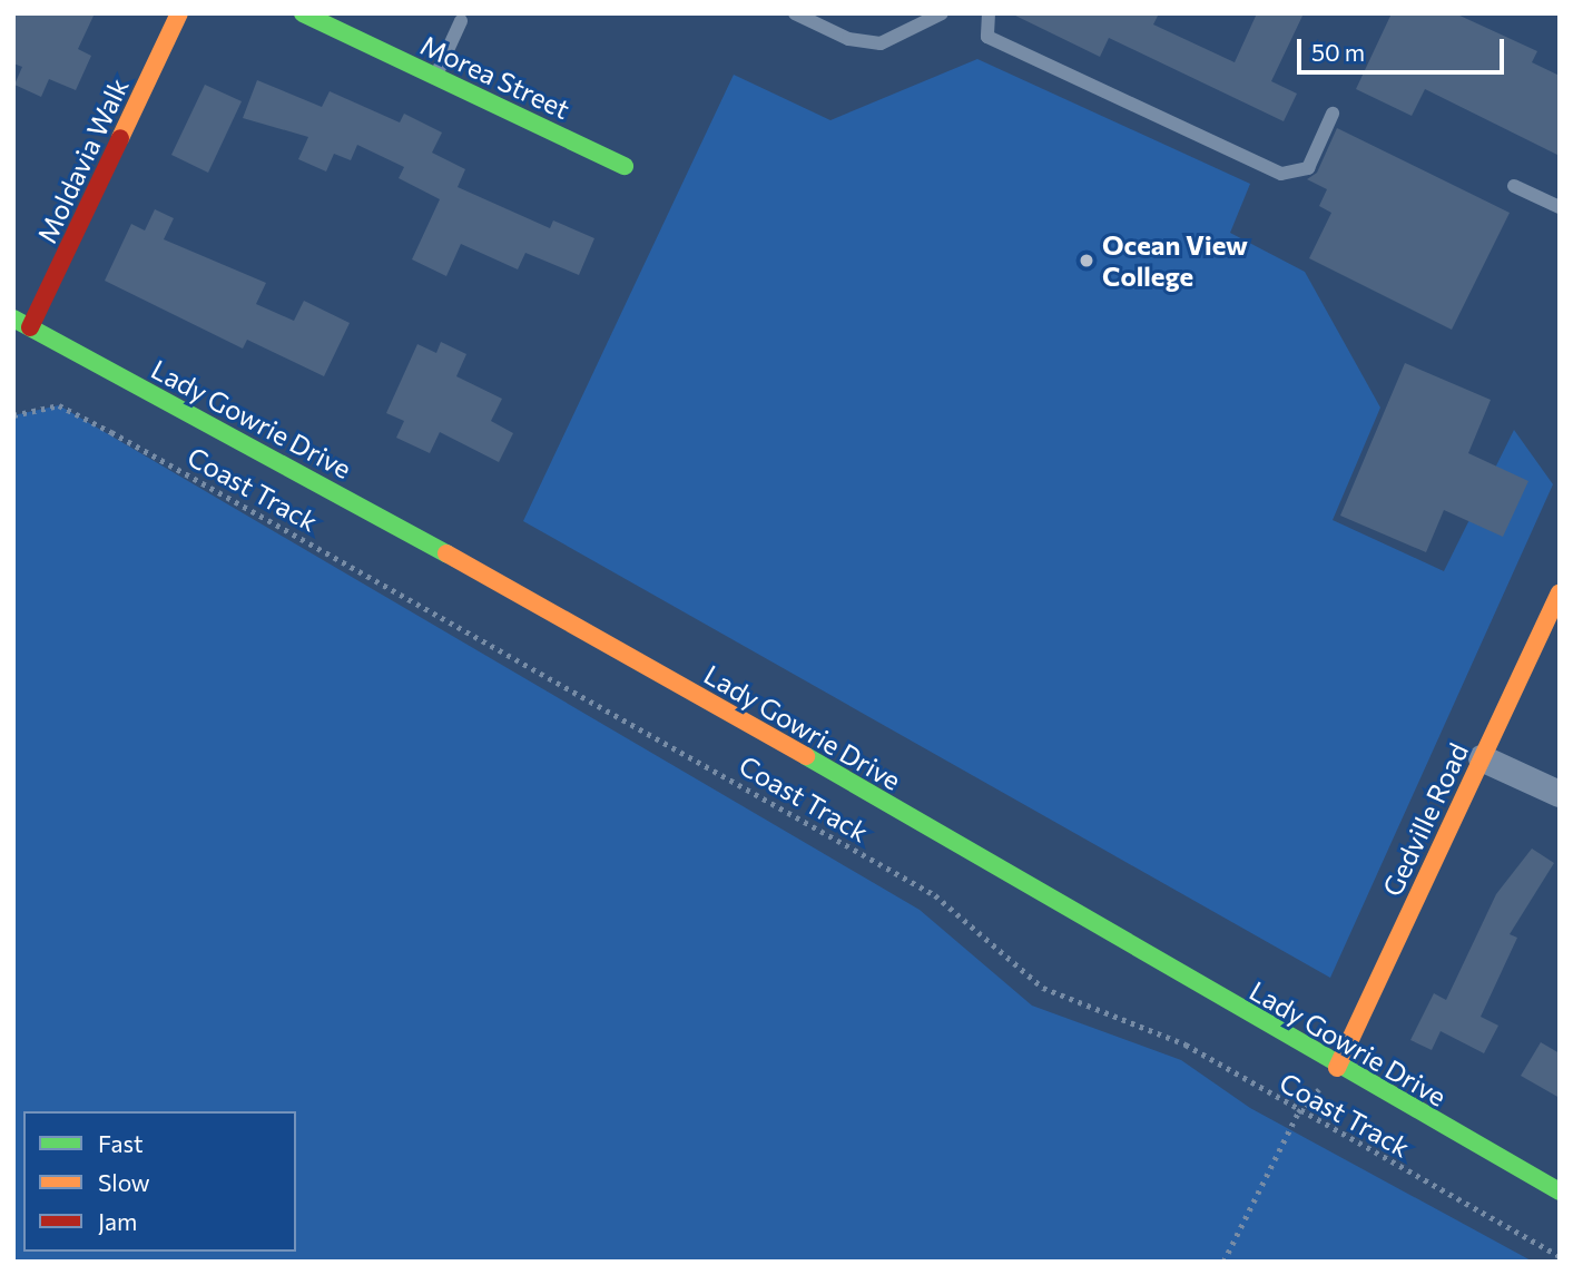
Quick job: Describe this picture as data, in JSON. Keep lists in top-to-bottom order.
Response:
{
  "streets": {
    "main road": [
      "Morea Street",
      "Moldavia Walk",
      "Lady Gowrie Drive",
      "Gedville Road"
    ],
    "path": ["Coast Track"]
  },
  "crossings": [
    ["Moldavia Walk", "Lady Gowrie Drive"],
    ["Lady Gowrie Drive", "Gedville Road"]
  ],
  "places": ["Ocean View College"],
  "legend": ["Fast", "Slow", "Jam"],
  "scale_bar": "50 m"
}
